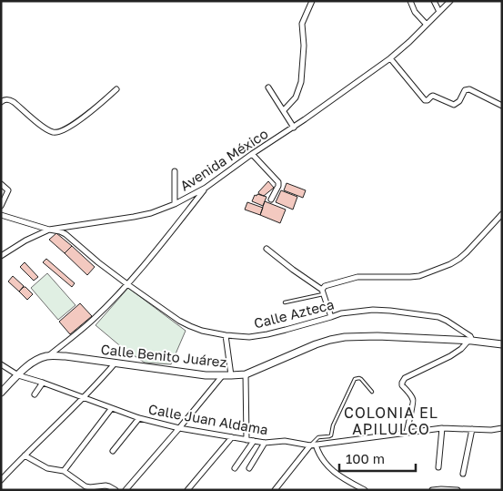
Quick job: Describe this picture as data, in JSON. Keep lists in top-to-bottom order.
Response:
{
  "streets": {
    "main road": ["Calle Benito Juárez"],
    "street": ["Avenida México", "Calle Azteca", "Calle Juan Aldama"]
  },
  "crossings": [
    ["Avenida México", "Calle Azteca"],
    ["Calle Azteca", "Calle Benito Juárez"]
  ],
  "districts": ["COLONIA EL APILULCO"],
  "scale_bar": "100 m"
}
